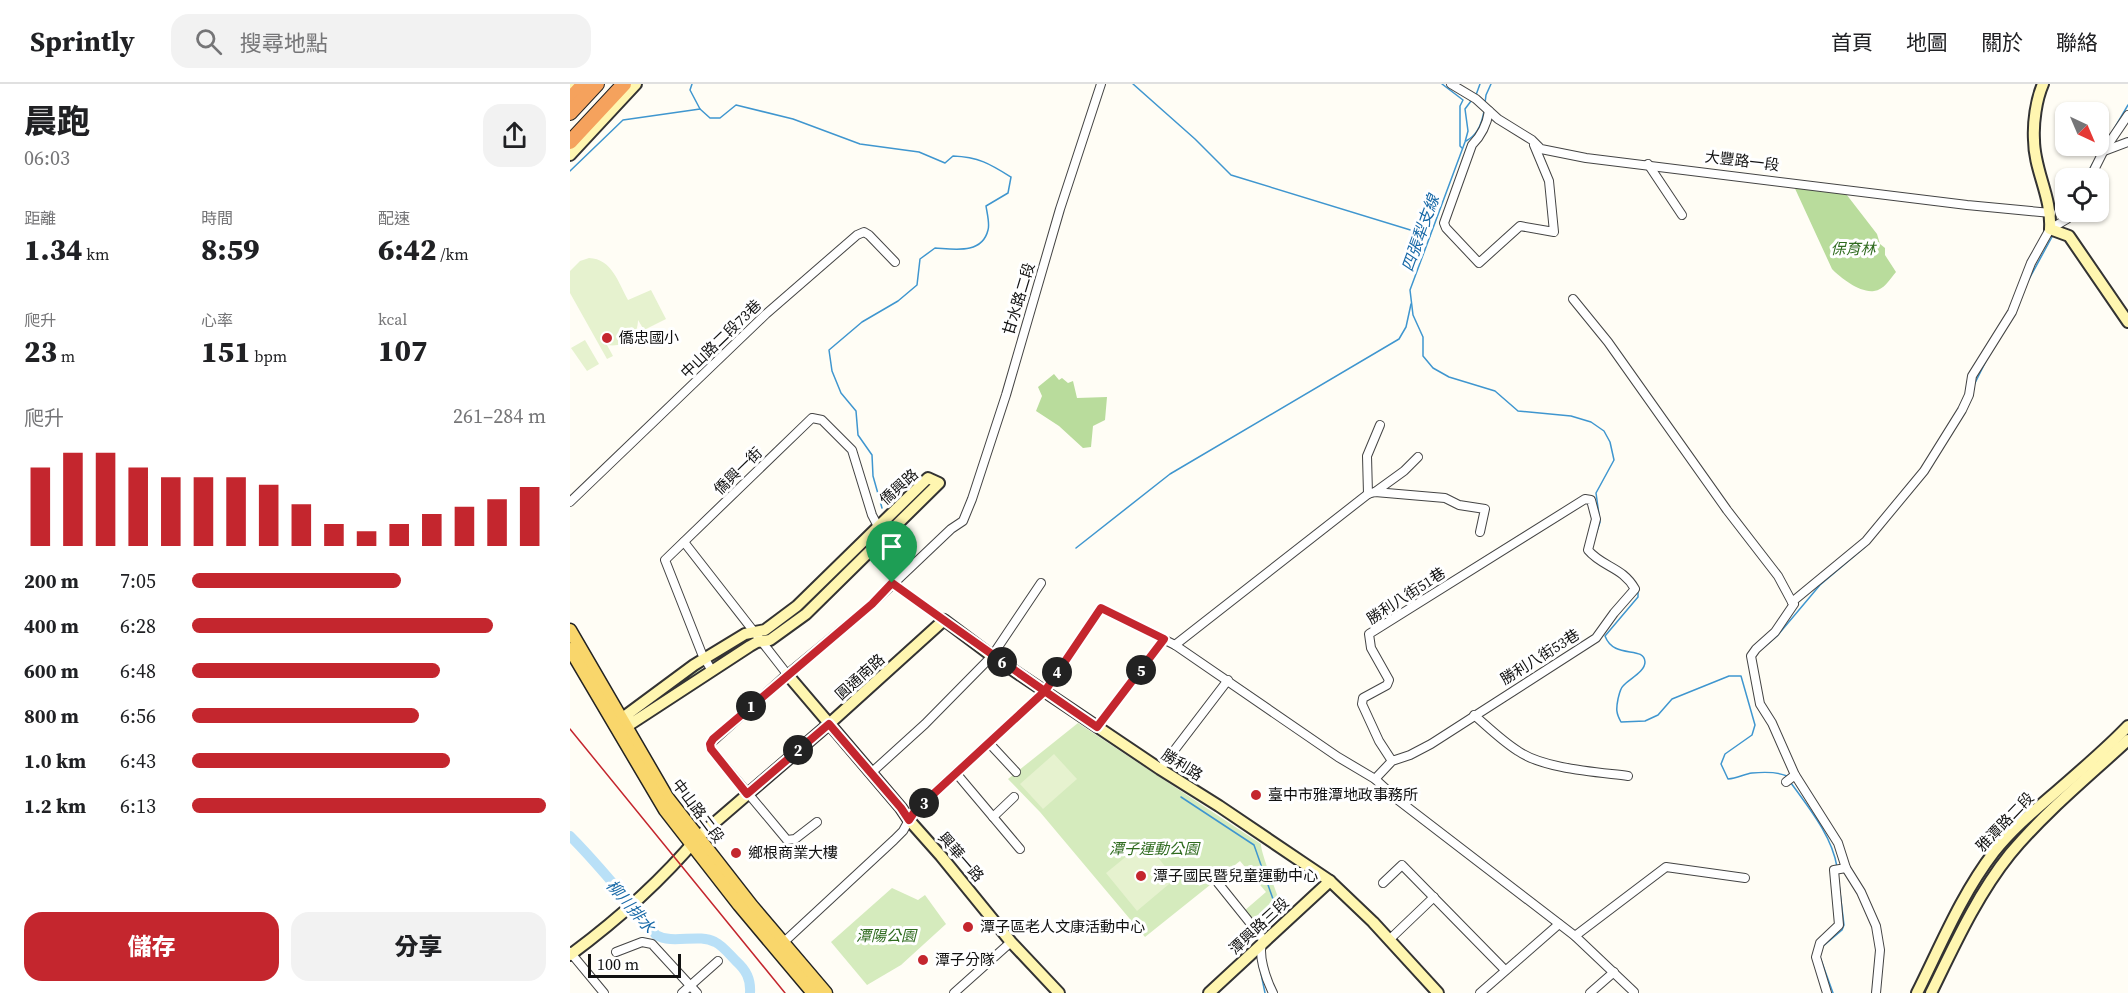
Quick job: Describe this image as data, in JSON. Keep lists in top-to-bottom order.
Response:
{
  "streets": {
    "main road": ["中山路二段"],
    "street": [
      "大豐路一段",
      "甘水路二段",
      "中山路二段73巷",
      "僑興一街",
      "僑興路",
      "勝利八街51巷",
      "勝利八街53巷",
      "圓通南路",
      "勝利路",
      "雅潭路二段",
      "興華一路",
      "潭興路三段"
    ]
  },
  "crossings": [
    ["甘水路二段", "勝利路"],
    ["僑興一街", "僑興路"],
    ["僑興一街", "興華一路"],
    ["僑興路", "中山路二段"],
    ["僑興路", "興華一路"],
    ["勝利八街51巷", "勝利八街53巷"],
    ["圓通南路", "勝利路"],
    ["圓通南路", "中山路二段"],
    ["圓通南路", "興華一路"],
    ["勝利路", "潭興路三段"]
  ],
  "water": ["四張犁支線", "柳川排水"],
  "parks": ["保育林", "潭子運動公園", "潭陽公園"],
  "places": [
    "僑忠國小",
    "臺中市雅潭地政事務所",
    "鄉根商業大樓",
    "潭子國民暨兒童運動中心",
    "潭子區老人文康活動中心",
    "潭子分隊"
  ],
  "scale_bar": "100 m",
  "north": "bottom right",
  "page": {
    "header": "Sprintly",
    "search": "搜尋地點",
    "nav": [
      "首頁",
      "地圖",
      "關於",
      "聯絡"
    ],
    "heading": ["晨跑", "06:03"],
    "stats": [
      ["距離", "1.34 km"],
      ["時間", "8:59"],
      ["配速", "6:42 /km"],
      ["爬升", "23 m"],
      ["心率", "151 bpm"],
      ["kcal", "107"]
    ],
    "chart": ["爬升", "261–284 m"],
    "list": [
      {
        "name": "200 m",
        "note": "7:05"
      },
      {
        "name": "400 m",
        "note": "6:28"
      },
      {
        "name": "600 m",
        "note": "6:48"
      },
      {
        "name": "800 m",
        "note": "6:56"
      },
      {
        "name": "1.0 km",
        "note": "6:43"
      },
      {
        "name": "1.2 km",
        "note": "6:13"
      }
    ],
    "pins": [
      "6",
      "5",
      "4",
      "1",
      "2",
      "3"
    ],
    "buttons": ["儲存", "分享"],
    "scale": "100 m"
  }
}
